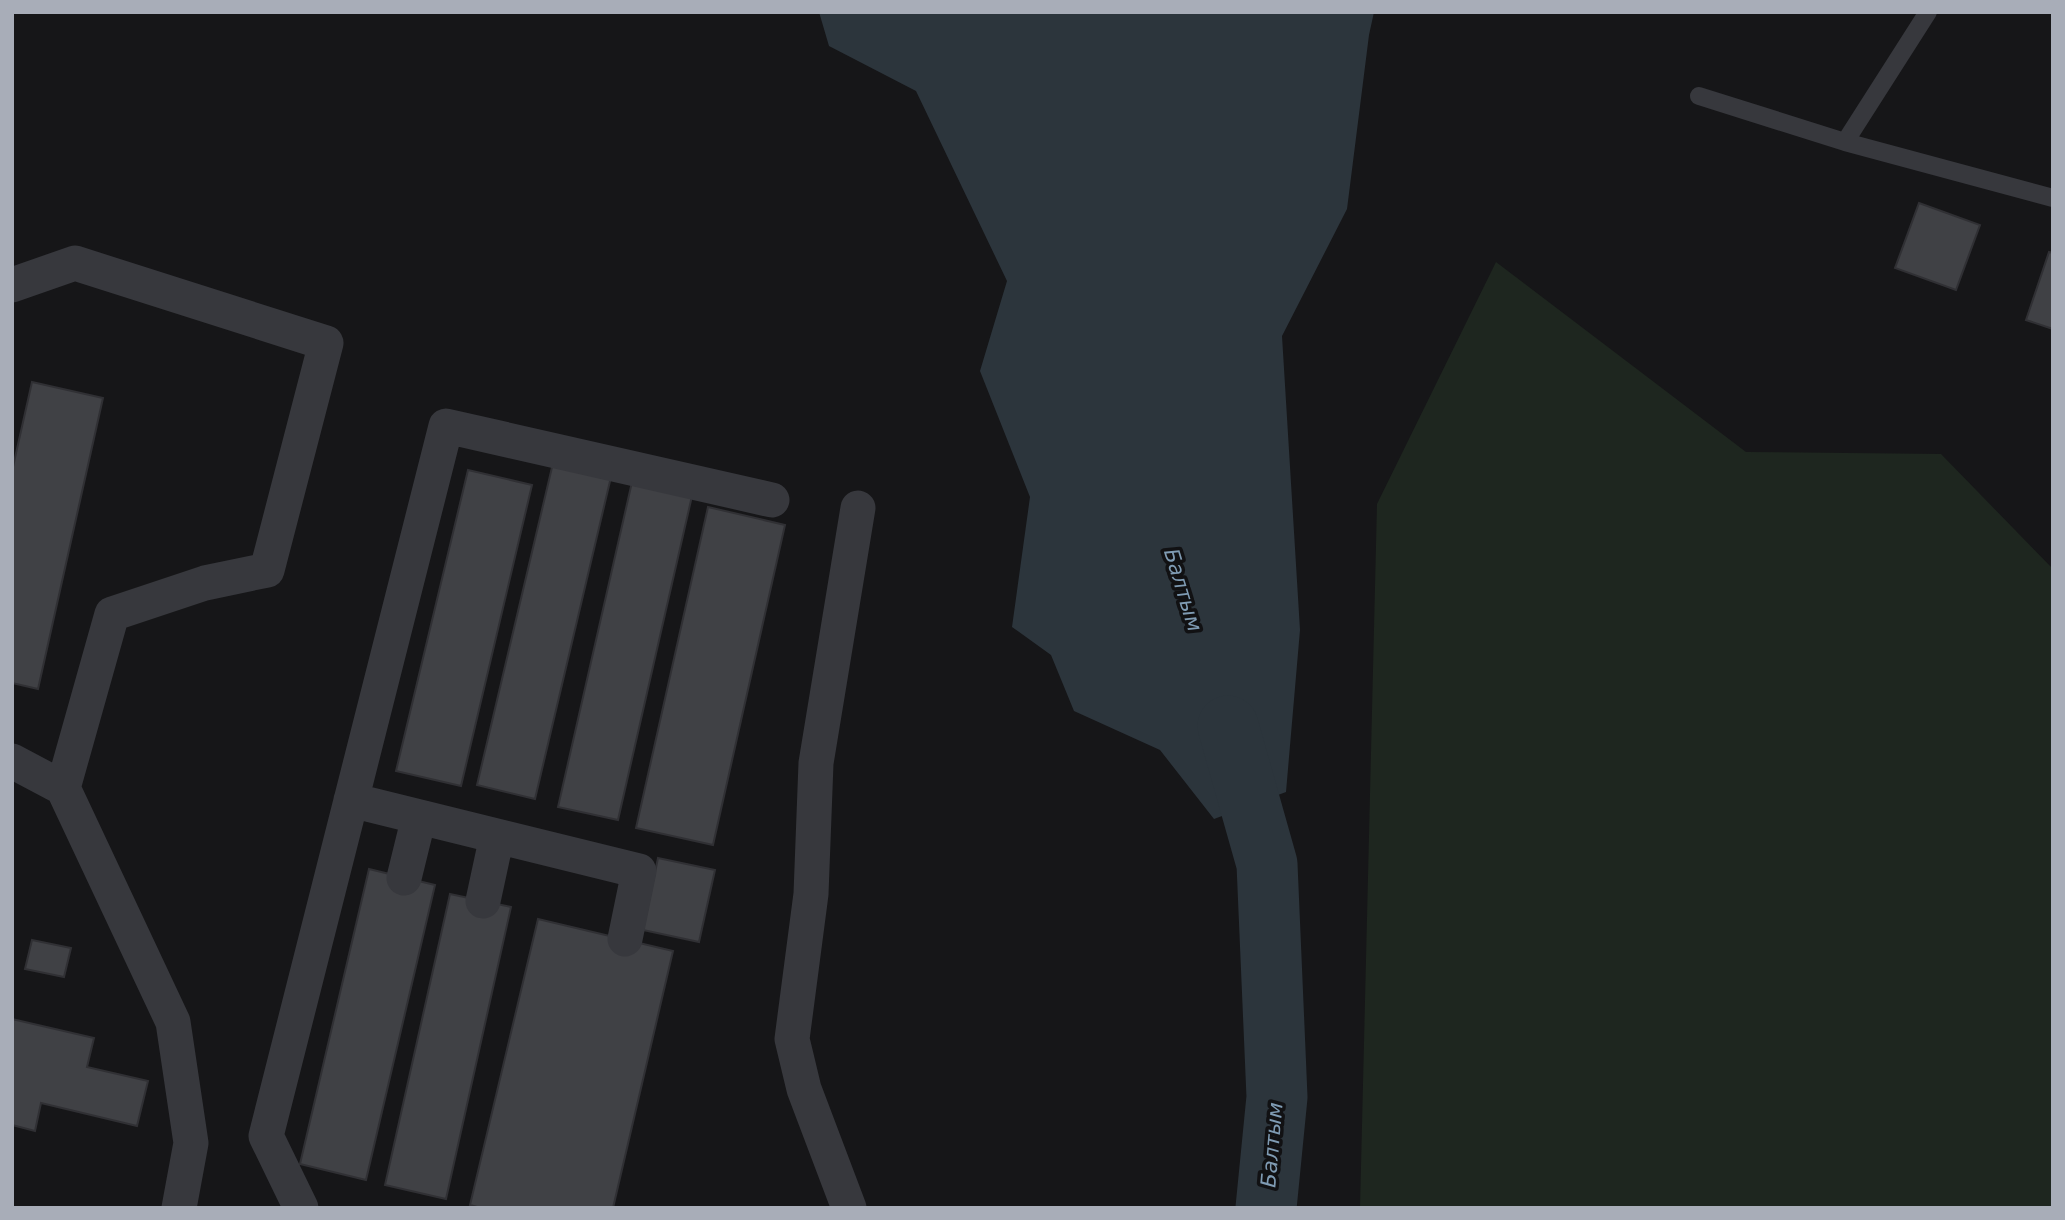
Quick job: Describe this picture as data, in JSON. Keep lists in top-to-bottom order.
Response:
{
  "water": ["Балтым"]
}
